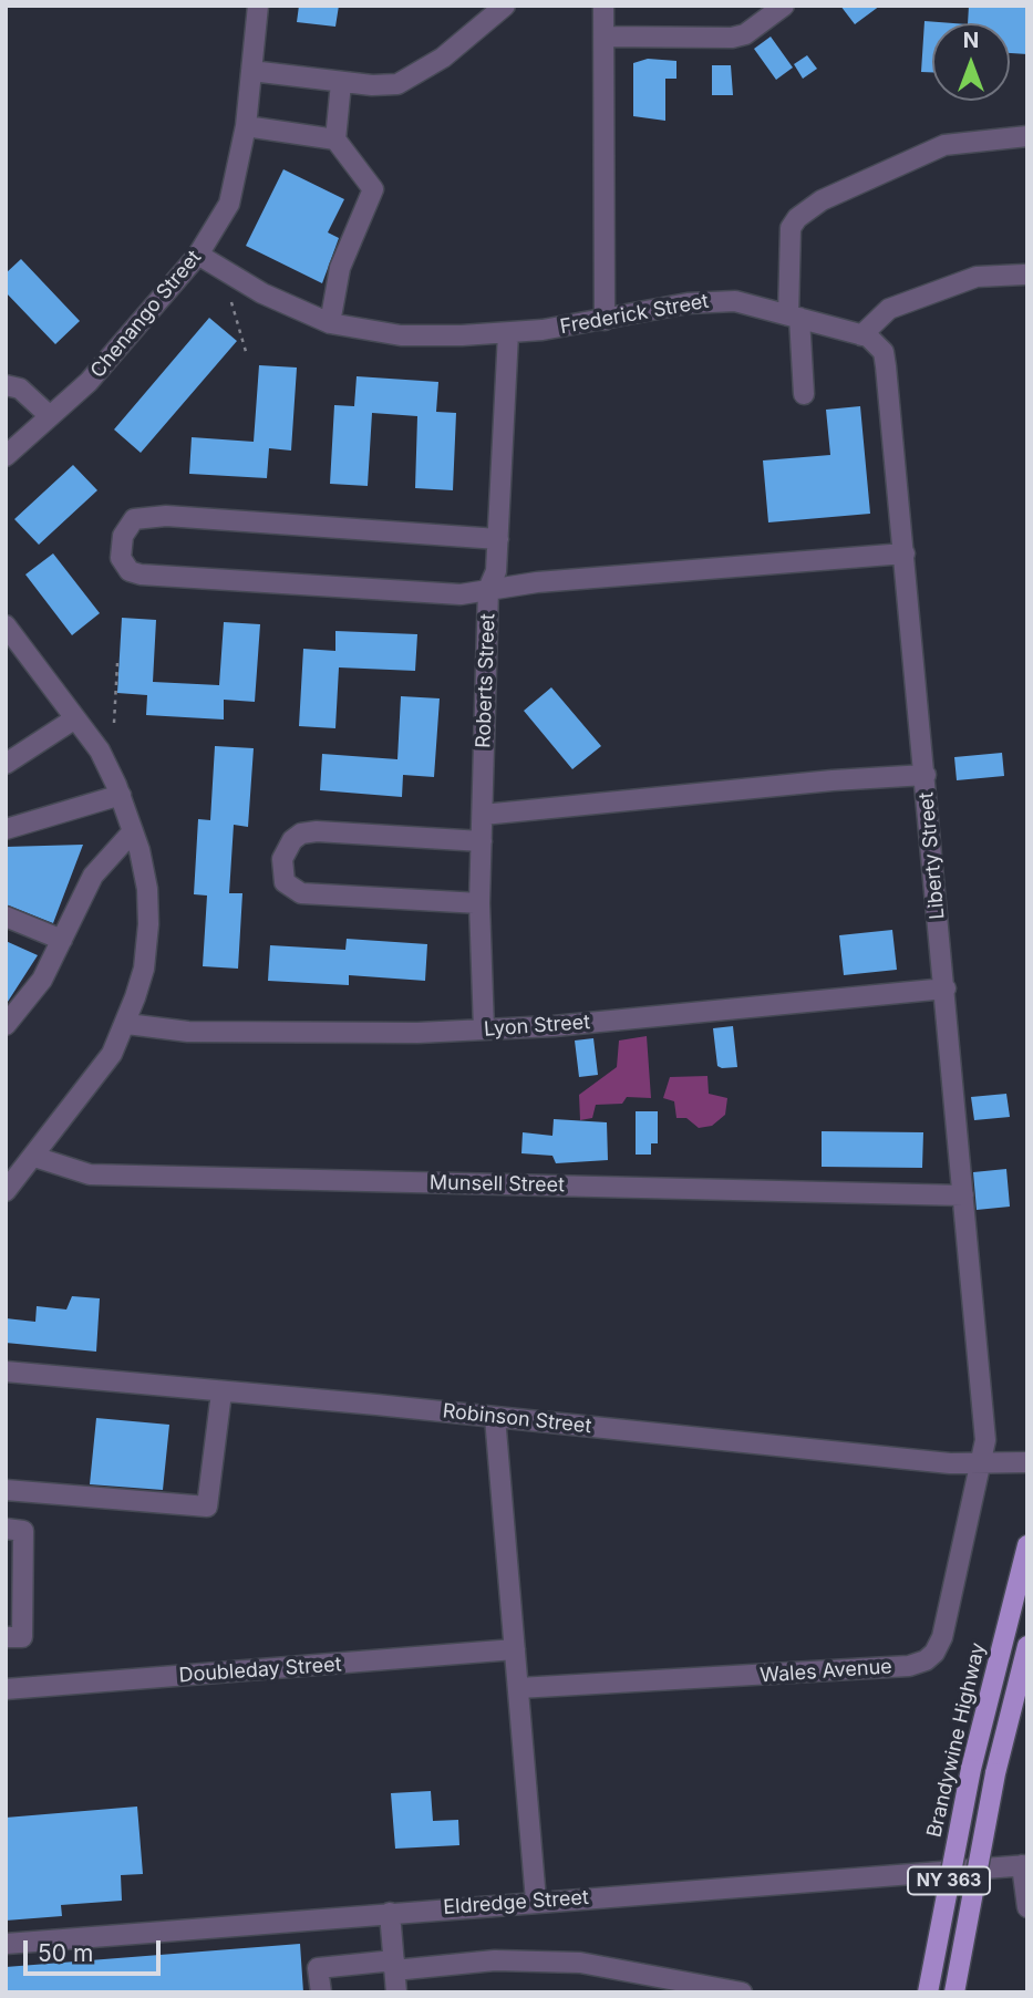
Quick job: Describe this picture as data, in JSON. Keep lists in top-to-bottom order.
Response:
{
  "streets": {
    "main road": ["Brandywine Highway", "NY 363"],
    "street": [
      "Chenango Street",
      "Frederick Street",
      "Roberts Street",
      "Liberty Street",
      "Lyon Street",
      "Munsell Street",
      "Robinson Street",
      "Doubleday Street",
      "Wales Avenue",
      "Eldredge Street"
    ]
  },
  "crossings": [
    ["Chenango Street", "Frederick Street"],
    ["Frederick Street", "Roberts Street"],
    ["Roberts Street", "Lyon Street"],
    ["Liberty Street", "Lyon Street"],
    ["Liberty Street", "Munsell Street"],
    ["Liberty Street", "Robinson Street"],
    ["Liberty Street", "Wales Avenue"],
    ["Robinson Street", "Wales Avenue"]
  ],
  "scale_bar": "50 m",
  "north": "top"
}
